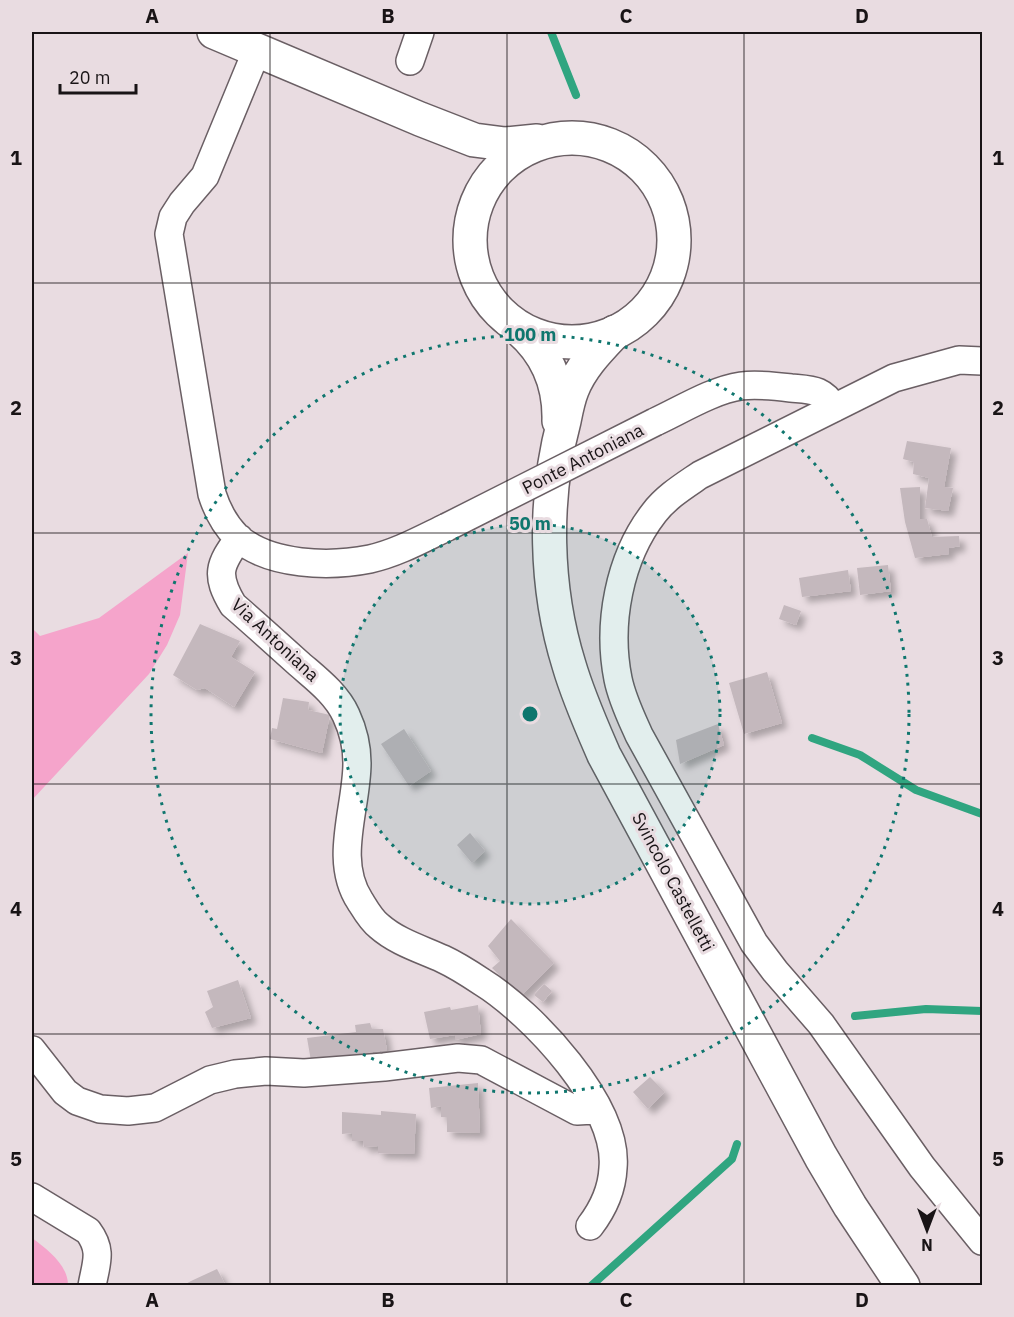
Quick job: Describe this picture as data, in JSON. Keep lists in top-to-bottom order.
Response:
{
  "streets": {
    "main road": ["Svincolo Castelletti"],
    "street": ["Ponte Antoniana", "Via Antoniana"]
  },
  "crossings": [
    ["Ponte Antoniana", "Via Antoniana"]
  ],
  "scale_bar": "20 m",
  "north": "bottom",
  "grid": {
    "columns": [
      "A",
      "B",
      "C",
      "D"
    ],
    "rows": [
      "1",
      "2",
      "3",
      "4",
      "5"
    ]
  },
  "rings": ["100 m", "50 m"]
}
